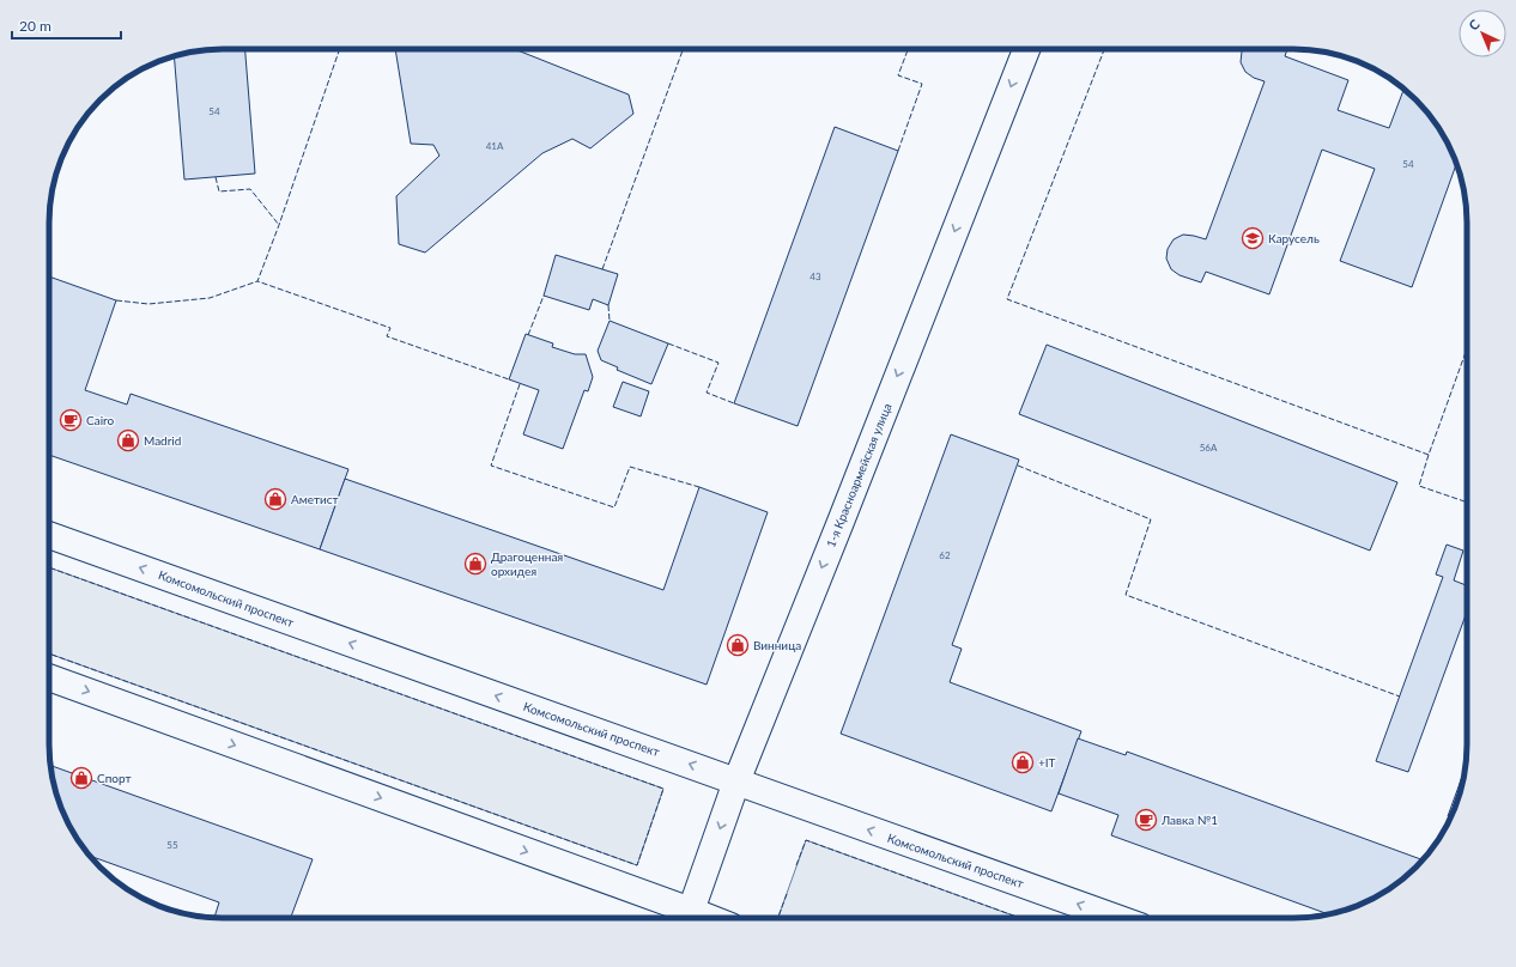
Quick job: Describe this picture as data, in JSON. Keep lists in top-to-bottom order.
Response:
{
  "streets": {
    "main road": ["1-я Красноармейская улица", "Комсомольский проспект"]
  },
  "crossings": [
    ["1-я Красноармейская улица", "Комсомольский проспект"]
  ],
  "one_way": ["1-я Красноармейская улица"],
  "places": {
    "school or university": ["Карусель"],
    "cafe": ["Cairo", "Лавка №1"],
    "shop": [
      "Madrid",
      "Аметист",
      "Драгоценная орхидея",
      "Винница",
      "+IT",
      "Спорт"
    ]
  },
  "house_numbers": [
    "54",
    "41А",
    "54",
    "43",
    "56А",
    "62",
    "55"
  ],
  "scale_bar": "20 m",
  "north": "top left"
}
